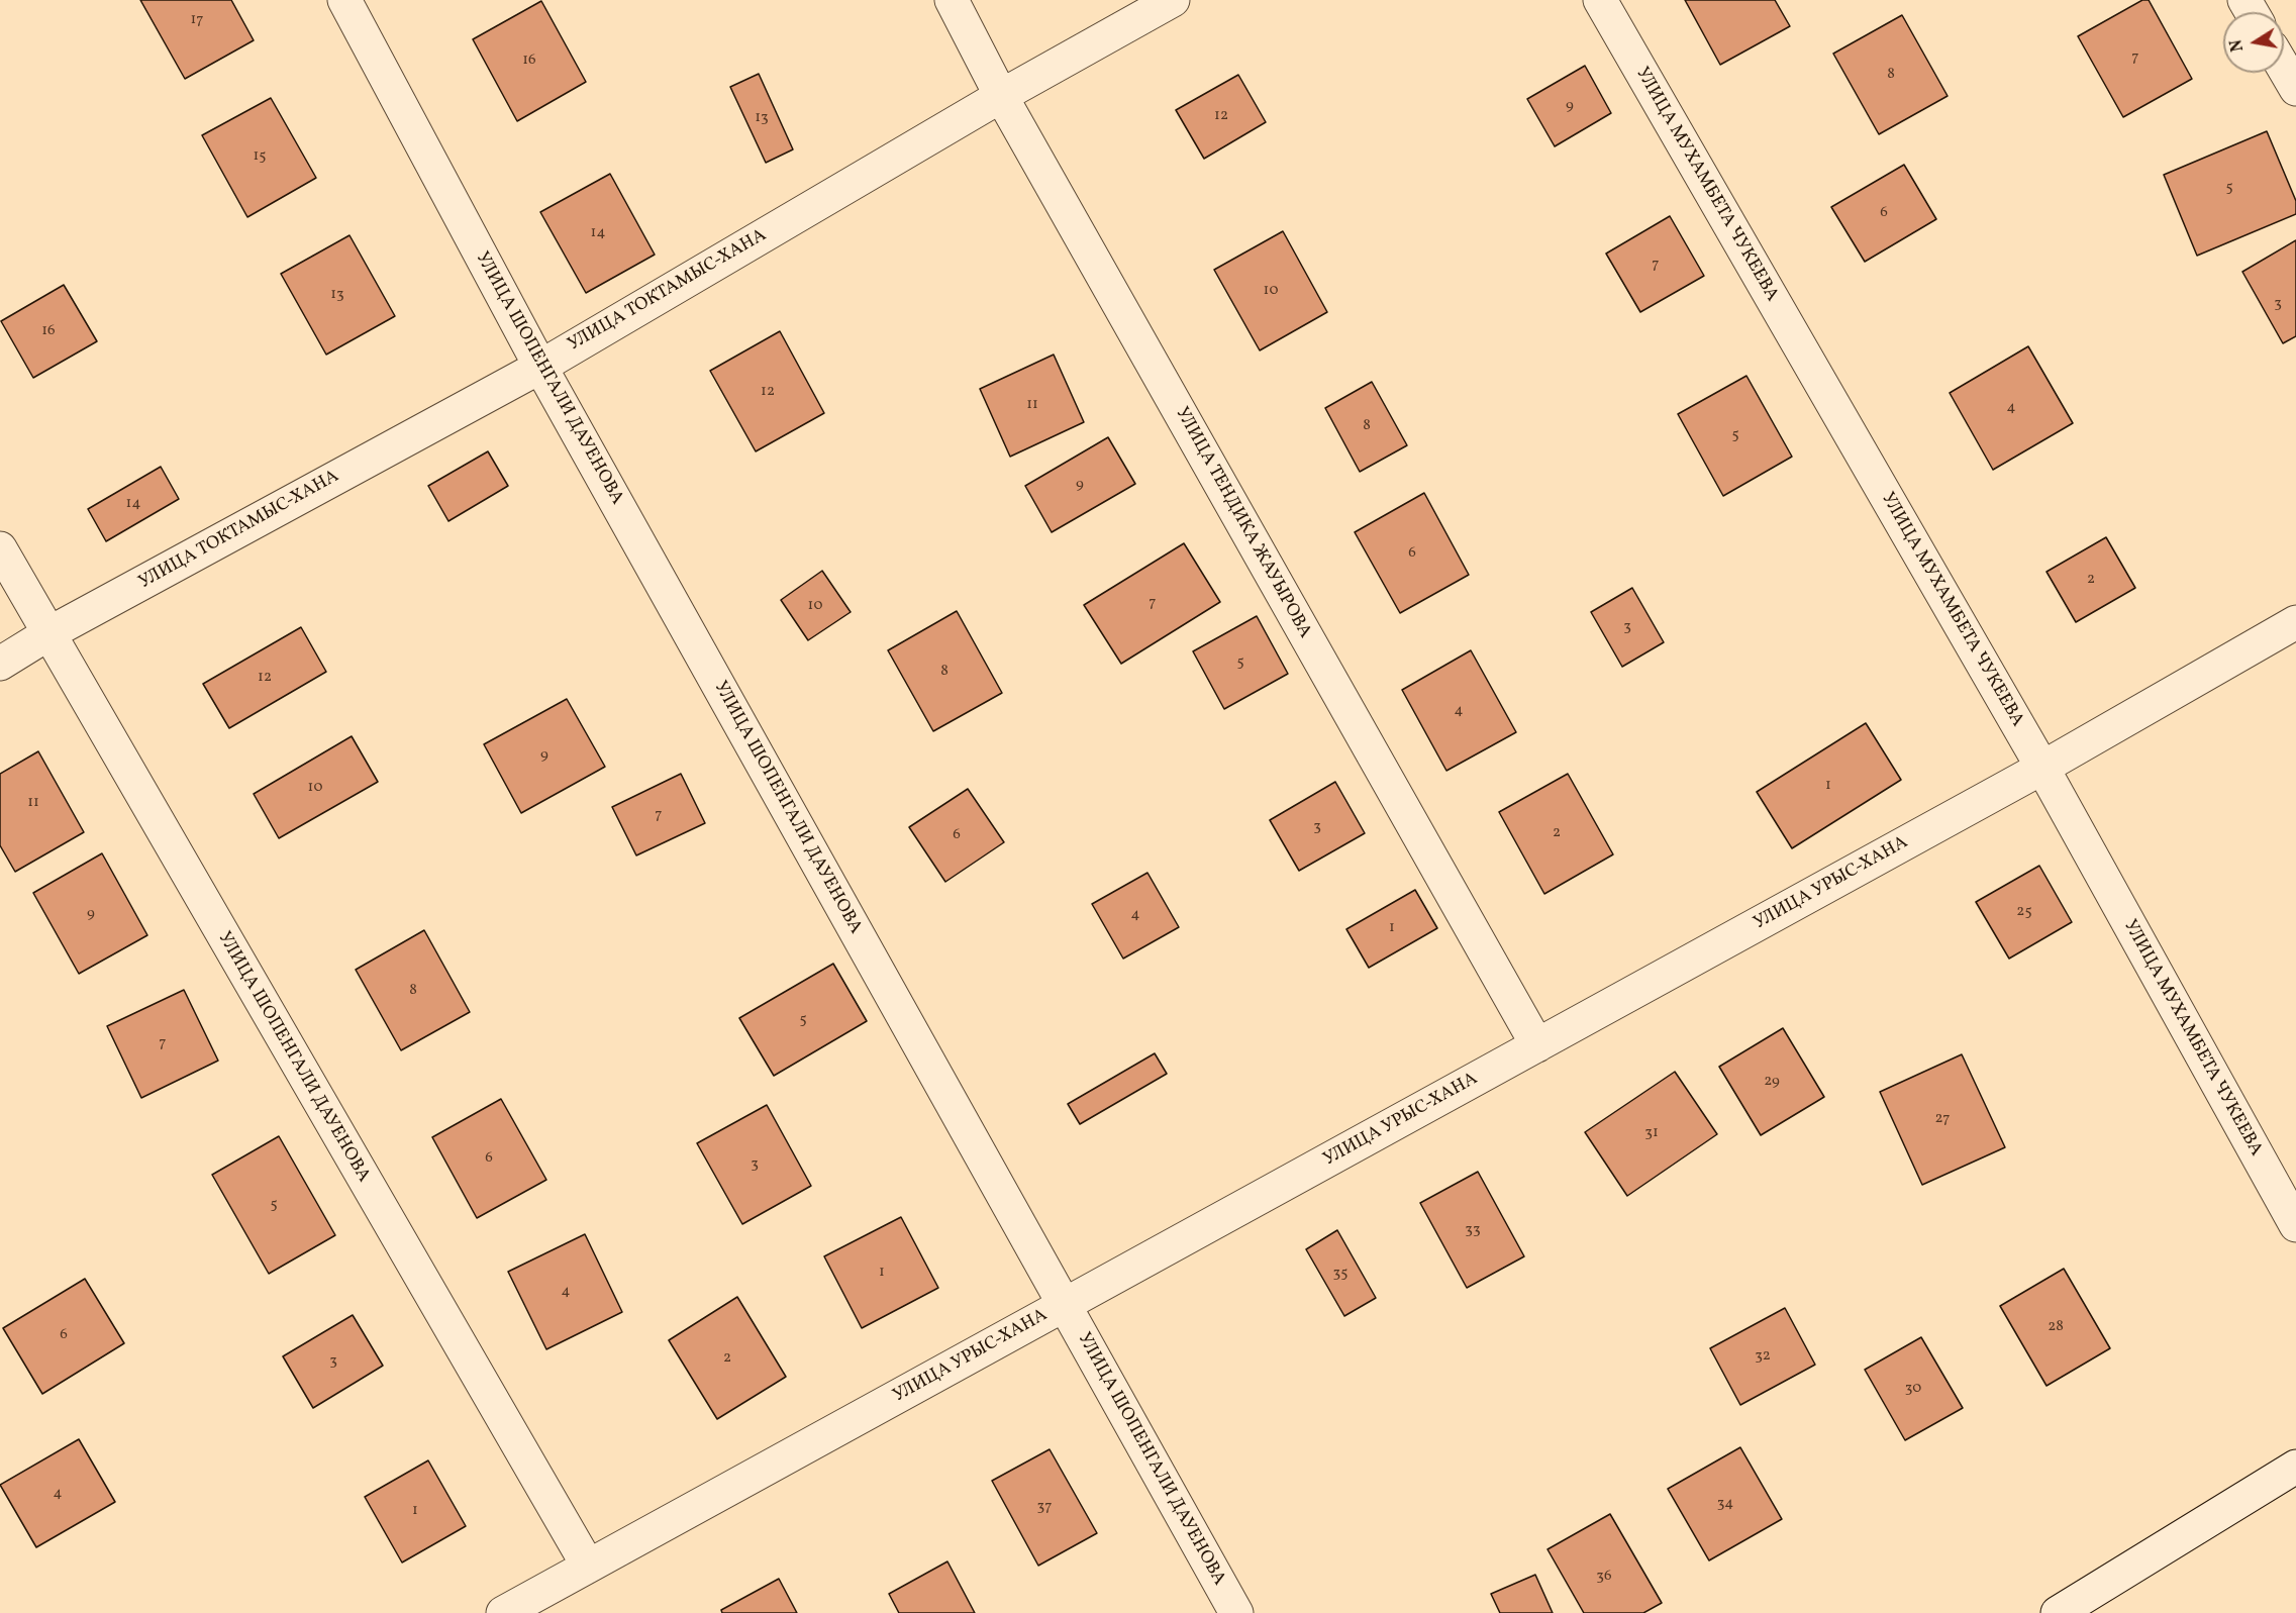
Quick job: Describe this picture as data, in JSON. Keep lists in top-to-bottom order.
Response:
{
  "streets": {
    "street": [
      "УЛИЦА МУХАМБЕТА ЧУКЕЕВА",
      "УЛИЦА ТОКТАМЫС-ХАНА",
      "УЛИЦА ШОПЕНГАЛИ ДАУЕНОВА",
      "УЛИЦА ТЕНДИКА ЖАУЫРОВА",
      "УЛИЦА УРЫС-ХАНА"
    ]
  },
  "crossings": [
    ["УЛИЦА МУХАМБЕТА ЧУКЕЕВА", "УЛИЦА УРЫС-ХАНА"],
    ["УЛИЦА ТОКТАМЫС-ХАНА", "УЛИЦА ШОПЕНГАЛИ ДАУЕНОВА"],
    ["УЛИЦА ТОКТАМЫС-ХАНА", "УЛИЦА ТЕНДИКА ЖАУЫРОВА"],
    ["УЛИЦА ШОПЕНГАЛИ ДАУЕНОВА", "УЛИЦА УРЫС-ХАНА"],
    ["УЛИЦА ТЕНДИКА ЖАУЫРОВА", "УЛИЦА УРЫС-ХАНА"]
  ],
  "house_numbers": [
    "17",
    "7",
    "16",
    "8",
    "9",
    "12",
    "13",
    "15",
    "5",
    "6",
    "14",
    "7",
    "10",
    "13",
    "3",
    "16",
    "12",
    "11",
    "4",
    "8",
    "5",
    "9",
    "14",
    "6",
    "2",
    "7",
    "10",
    "3",
    "5",
    "8",
    "12",
    "4",
    "9",
    "1",
    "10",
    "11",
    "7",
    "3",
    "2",
    "6",
    "25",
    "9",
    "4",
    "1",
    "8",
    "5",
    "7",
    "29",
    "27",
    "31",
    "6",
    "3",
    "5",
    "33",
    "1",
    "35",
    "4",
    "28",
    "6",
    "32",
    "2",
    "3",
    "30",
    "4",
    "34",
    "37",
    "1",
    "36"
  ],
  "north": "left"
}
